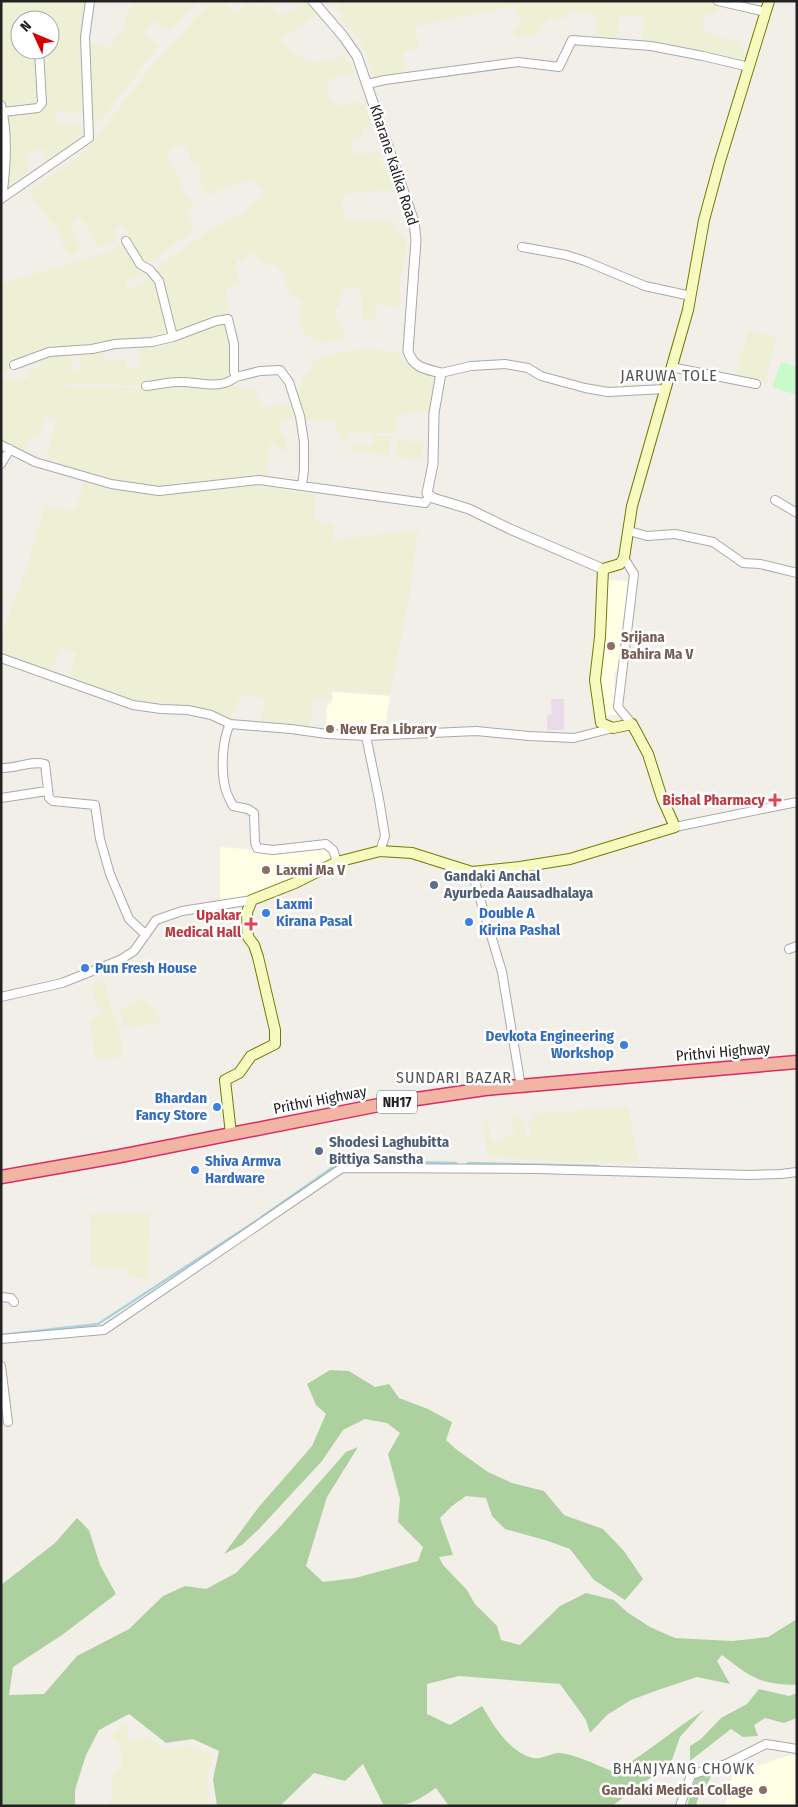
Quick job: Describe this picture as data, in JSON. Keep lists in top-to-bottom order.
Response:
{
  "streets": {
    "highway": ["Prithvi Highway", "NH17"],
    "street": ["Kharane Kalika Road"]
  },
  "districts": ["JARUWA TOLE", "SUNDARI BAZAR", "BHANJYANG CHOWK"],
  "places": {
    "other": [
      "Srijana Bahira Ma V",
      "New Era Library",
      "Laxmi Ma V",
      "Gandaki Anchal Ayurbeda Aausadhalaya",
      "Laxmi Kirana Pasal",
      "Double A Kirina Pashal",
      "Pun Fresh House",
      "Devkota Engineering Workshop",
      "Bhardan Fancy Store",
      "Shodesi Laghubitta Bittiya Sanstha",
      "Shiva Armva Hardware",
      "Gandaki Medical Collage"
    ],
    "health": ["Bishal Pharmacy", "Upakar Medical Hall"]
  },
  "north": "top left"
}
